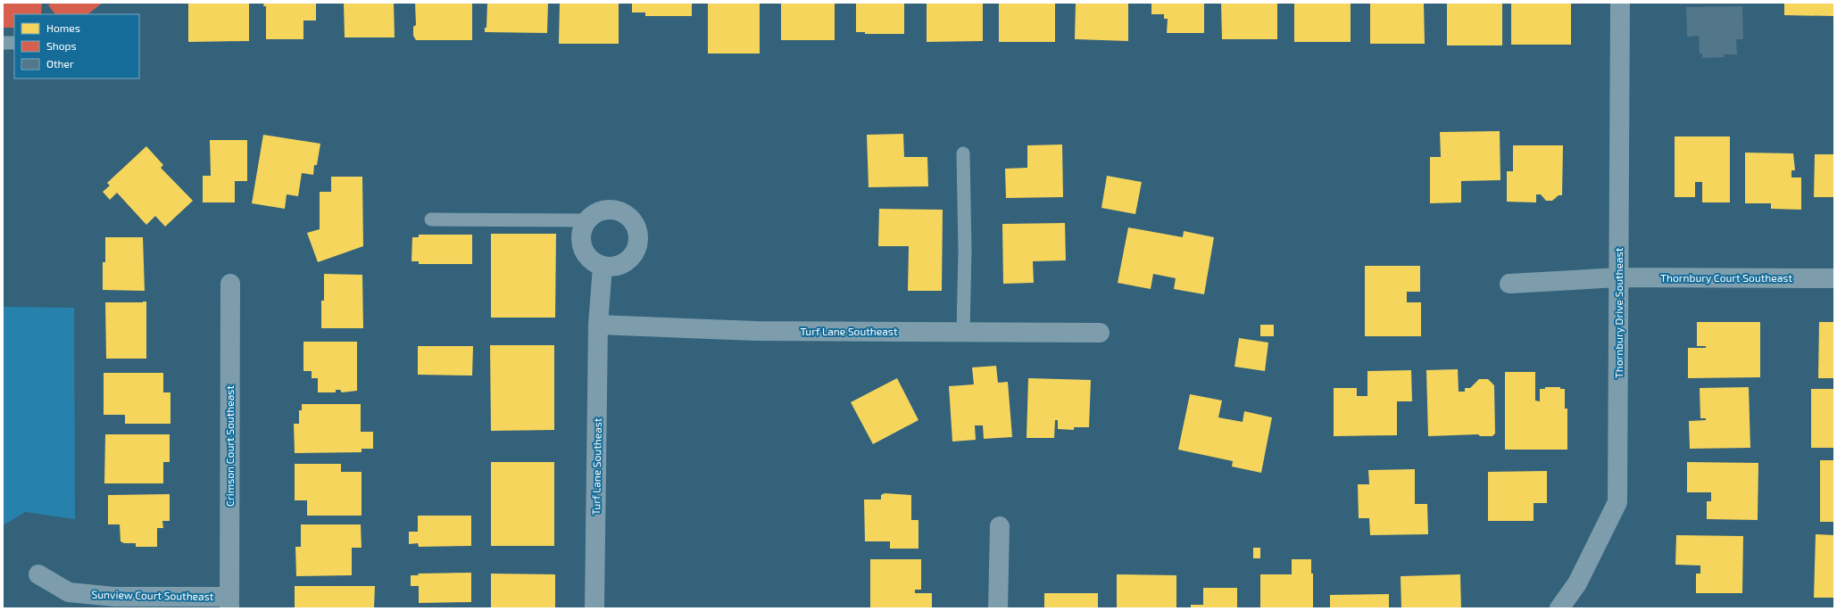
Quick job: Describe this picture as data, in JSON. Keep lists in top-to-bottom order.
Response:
{
  "streets": {
    "street": [
      "Thornbury Court Southeast",
      "Thornbury Drive Southeast",
      "Turf Lane Southeast",
      "Crimson Court Southeast",
      "Sunview Court Southeast"
    ]
  },
  "crossings": [
    ["Thornbury Court Southeast", "Thornbury Drive Southeast"],
    ["Crimson Court Southeast", "Sunview Court Southeast"]
  ],
  "legend": ["Homes", "Shops", "Other"]
}
